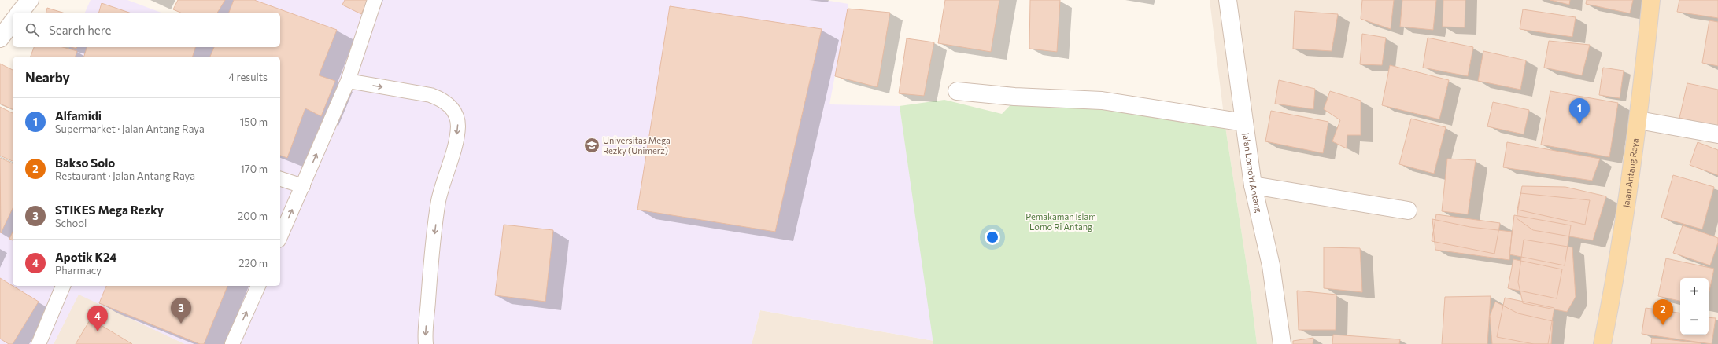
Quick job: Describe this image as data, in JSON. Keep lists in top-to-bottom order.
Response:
{
  "streets": {
    "main road": ["Jalan Antang Raya"],
    "street": ["Jalan Lomo'ri Antang"]
  },
  "parks": ["Pemakaman Islam Lomo Ri Antang"],
  "places": {
    "school or university": ["Universitas Mega Rezky (Unimerz)"]
  },
  "page": {
    "search": "Search here",
    "heading": ["Nearby", "4 results"],
    "list": [
      {
        "mark": "1",
        "name": "Alfamidi",
        "note": "Supermarket · Jalan Antang Raya",
        "value": "150 m"
      },
      {
        "mark": "2",
        "name": "Bakso Solo",
        "note": "Restaurant · Jalan Antang Raya",
        "value": "170 m"
      },
      {
        "mark": "3",
        "name": "STIKES Mega Rezky",
        "note": "School",
        "value": "200 m"
      },
      {
        "mark": "4",
        "name": "Apotik K24",
        "note": "Pharmacy",
        "value": "220 m"
      }
    ],
    "pins": [
      "1",
      "3",
      "2",
      "4"
    ],
    "map_buttons": ["+", "−"]
  }
}
